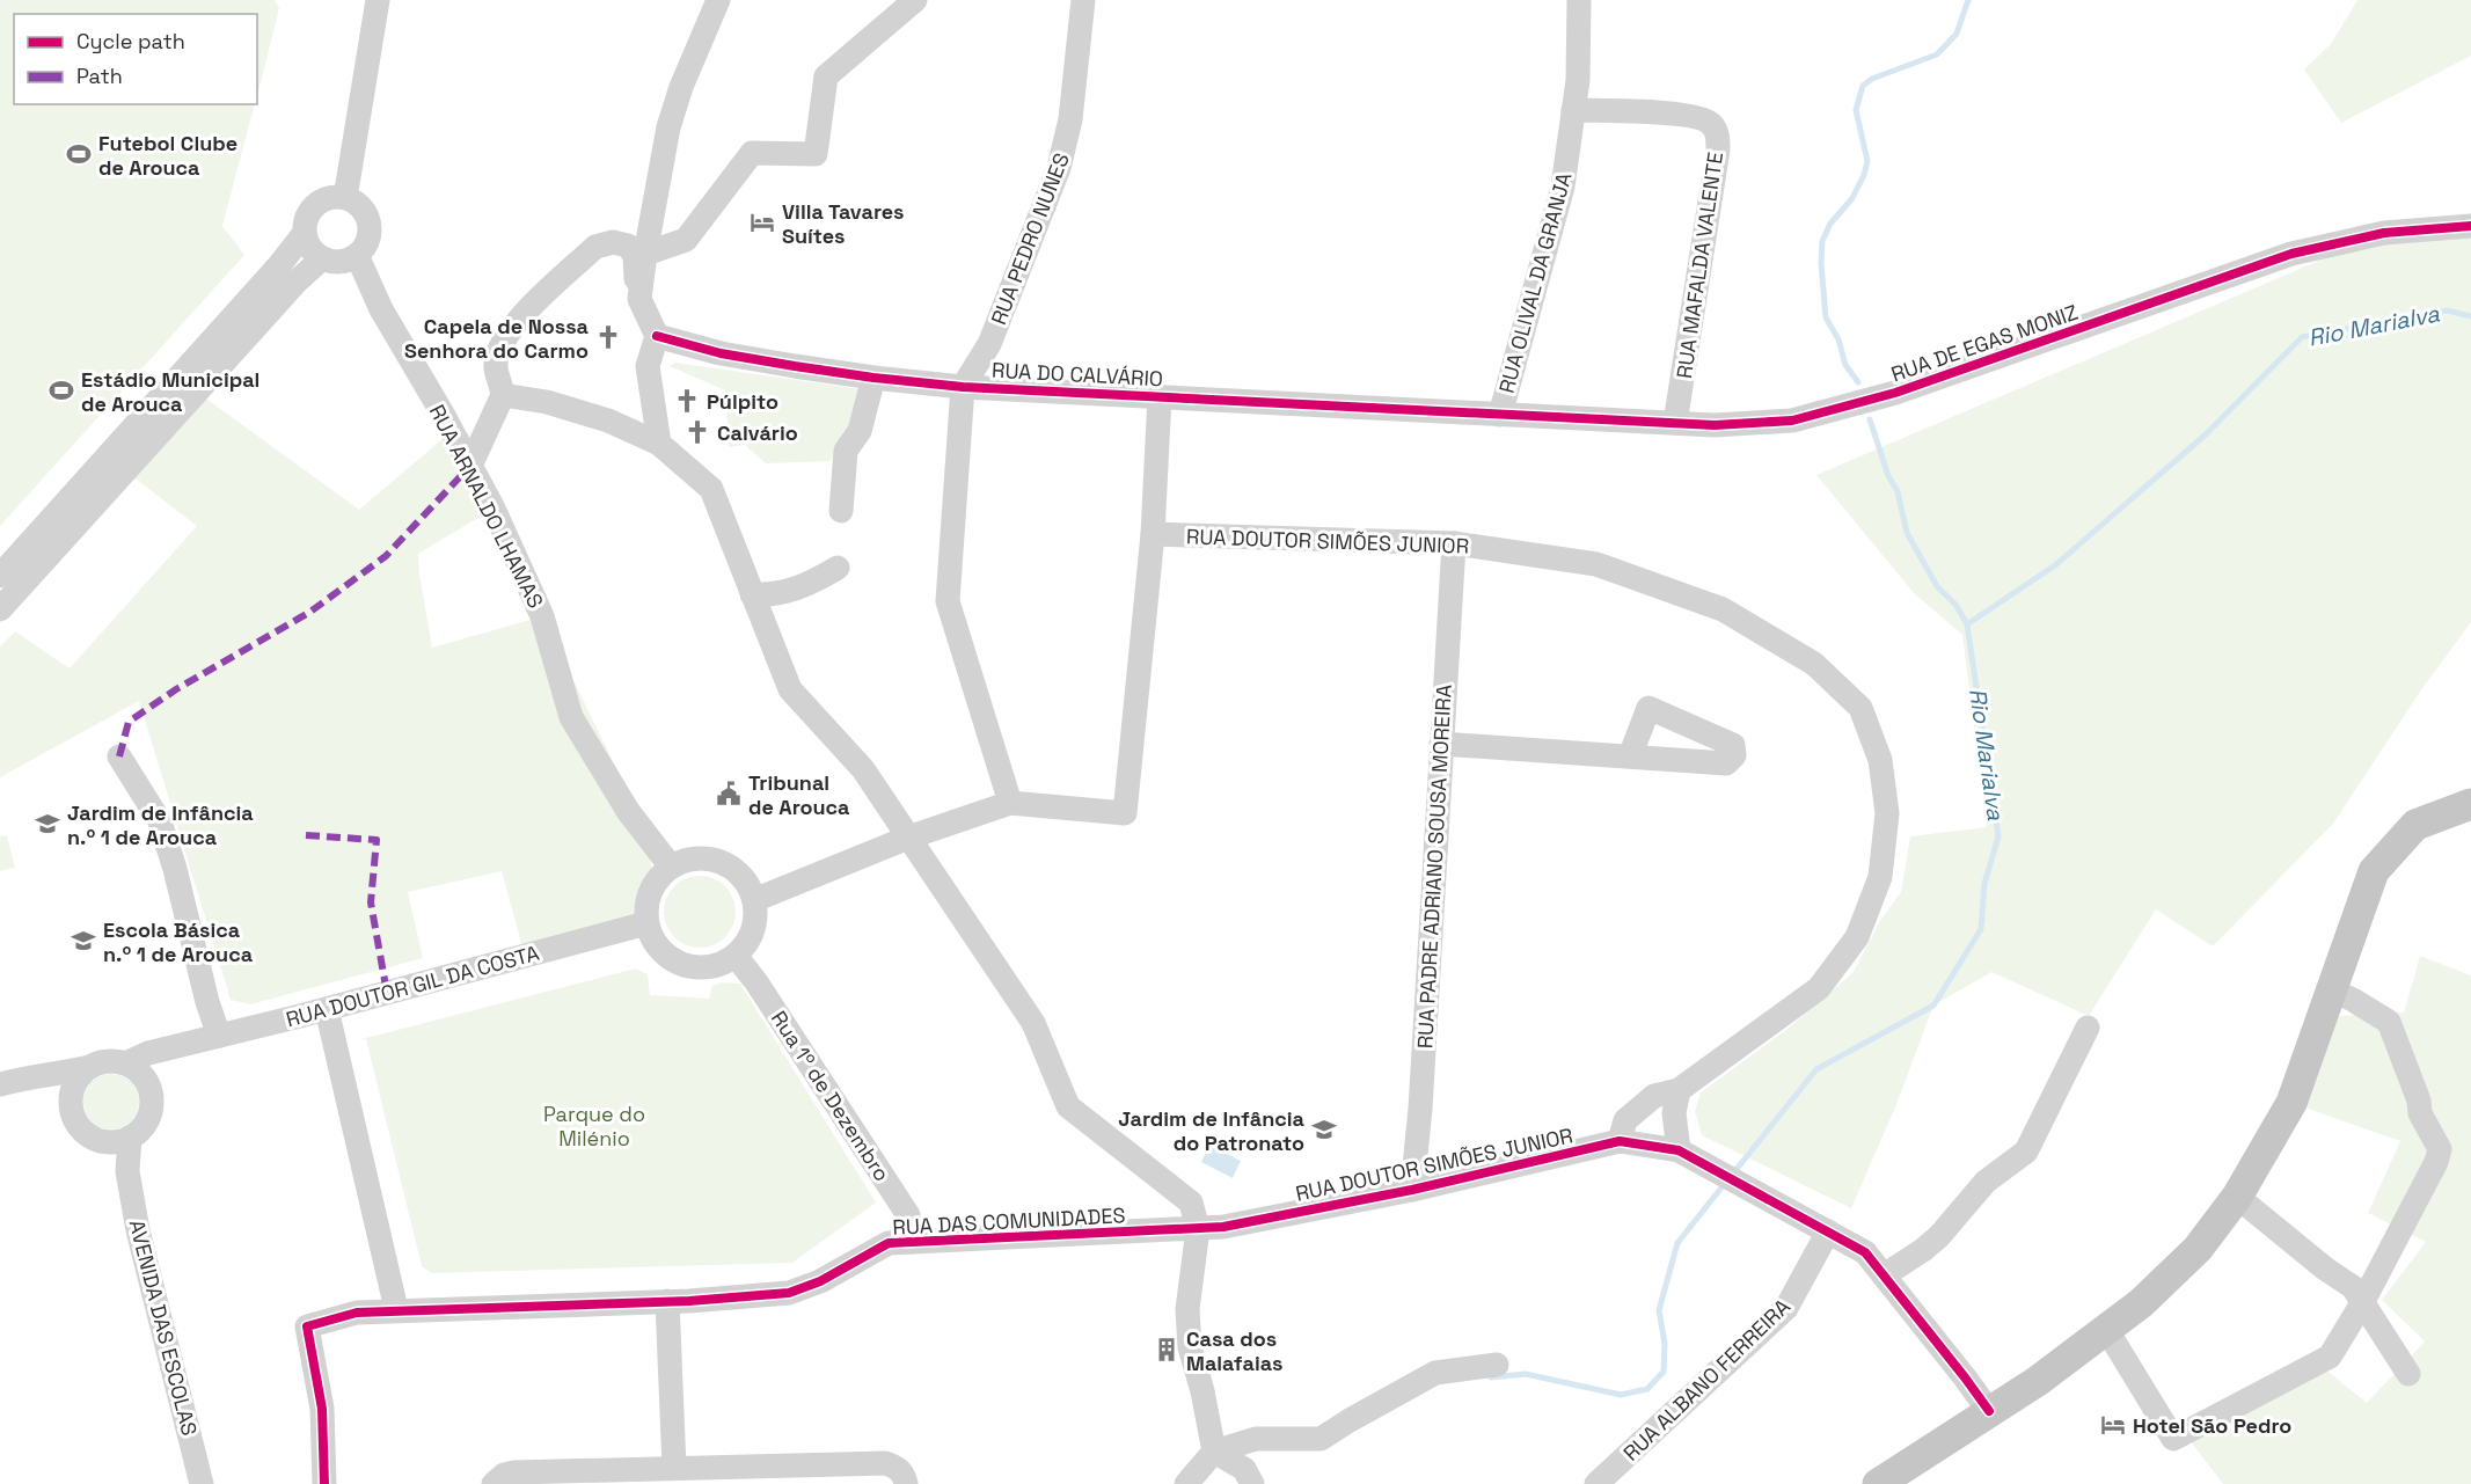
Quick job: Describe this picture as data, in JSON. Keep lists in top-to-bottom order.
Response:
{
  "streets": {
    "street": [
      "RUA PEDRO NUNES",
      "RUA MAFALDA VALENTE",
      "RUA OLIVAL DA GRANJA",
      "RUA DE EGAS MONIZ",
      "RUA DO CALVÁRIO",
      "RUA ARNALDO LHAMAS",
      "RUA DOUTOR SIMÕES JUNIOR",
      "RUA PADRE ADRIANO SOUSA MOREIRA",
      "RUA DOUTOR GIL DA COSTA",
      "Rua 1º de Dezembro",
      "RUA DAS COMUNIDADES",
      "AVENIDA DAS ESCOLAS",
      "RUA ALBANO FERREIRA"
    ]
  },
  "crossings": [
    ["RUA PEDRO NUNES", "RUA DO CALVÁRIO"],
    ["RUA MAFALDA VALENTE", "RUA OLIVAL DA GRANJA"],
    ["RUA MAFALDA VALENTE", "RUA DE EGAS MONIZ"],
    ["RUA OLIVAL DA GRANJA", "RUA DE EGAS MONIZ"],
    ["RUA OLIVAL DA GRANJA", "RUA DO CALVÁRIO"],
    ["RUA DE EGAS MONIZ", "RUA DO CALVÁRIO"],
    ["RUA ARNALDO LHAMAS", "RUA DOUTOR GIL DA COSTA"],
    ["RUA ARNALDO LHAMAS", "Rua 1º de Dezembro"],
    ["RUA DOUTOR SIMÕES JUNIOR", "RUA PADRE ADRIANO SOUSA MOREIRA"],
    ["RUA DOUTOR SIMÕES JUNIOR", "RUA DAS COMUNIDADES"],
    ["RUA DOUTOR SIMÕES JUNIOR", "RUA ALBANO FERREIRA"],
    ["RUA DOUTOR GIL DA COSTA", "Rua 1º de Dezembro"],
    ["RUA DOUTOR GIL DA COSTA", "AVENIDA DAS ESCOLAS"],
    ["Rua 1º de Dezembro", "RUA DAS COMUNIDADES"]
  ],
  "water": ["Rio Marialva"],
  "parks": ["Parque do Milénio"],
  "places": {
    "sports": ["Futebol Clube de Arouca", "Estádio Municipal de Arouca"],
    "hotel": ["Villa Tavares Suítes", "Hotel São Pedro"],
    "church": ["Capela de Nossa Senhora do Carmo", "Púlpito", "Calvário"],
    "public building": ["Tribunal de Arouca"],
    "school or university": ["Jardim de Infância n.º 1 de Arouca", "Escola Básica n.º 1 de Arouca", "Jardim de Infância do Patronato"],
    "building": ["Casa dos Malafaias"]
  },
  "legend": ["Cycle path", "Path"]
}
